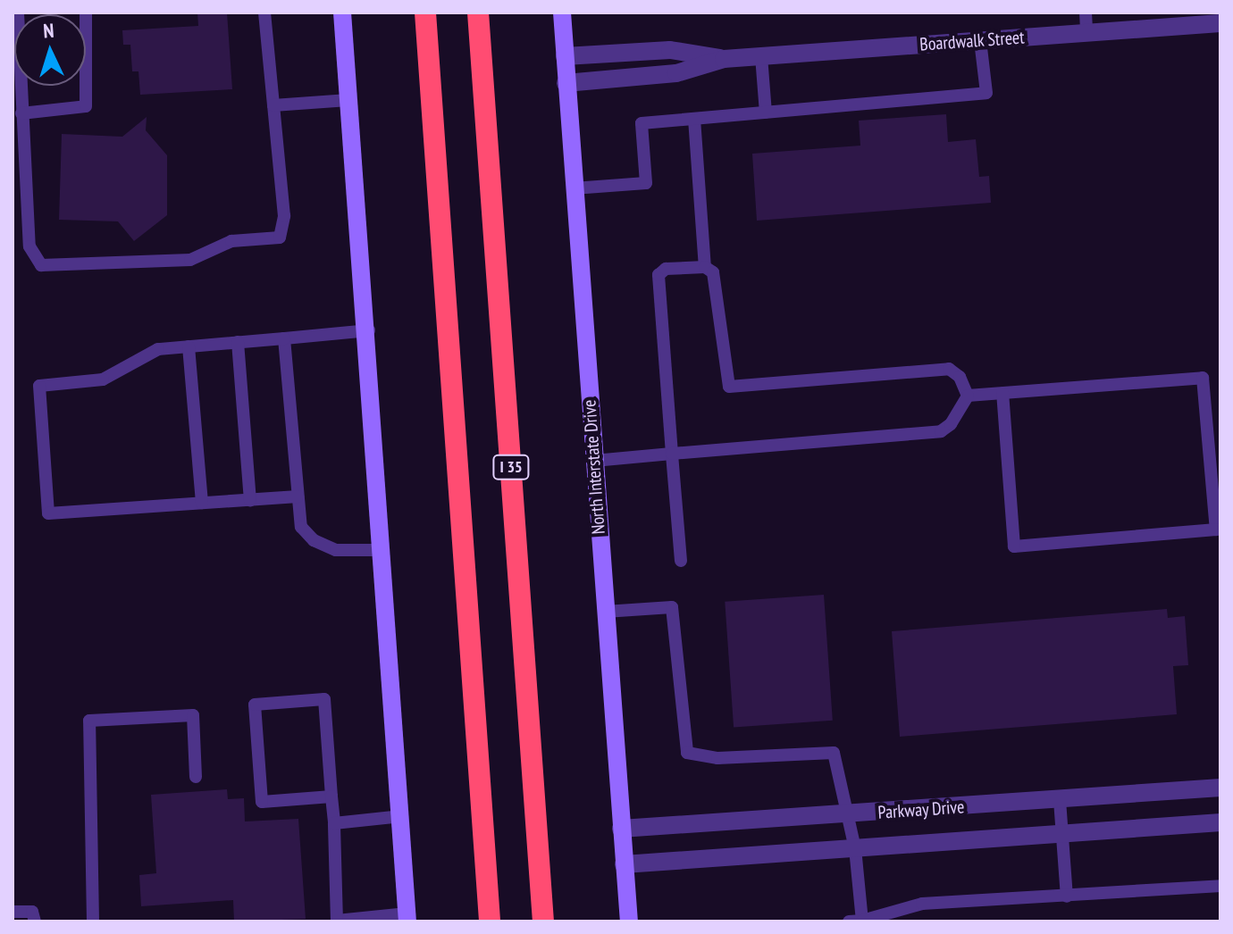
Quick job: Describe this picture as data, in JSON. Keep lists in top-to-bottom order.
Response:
{
  "streets": {
    "highway": ["I 35"],
    "main road": ["North Interstate Drive"],
    "street": ["Boardwalk Street", "Parkway Drive"]
  },
  "crossings": [
    ["Boardwalk Street", "North Interstate Drive"],
    ["North Interstate Drive", "Parkway Drive"]
  ],
  "north": "top"
}
